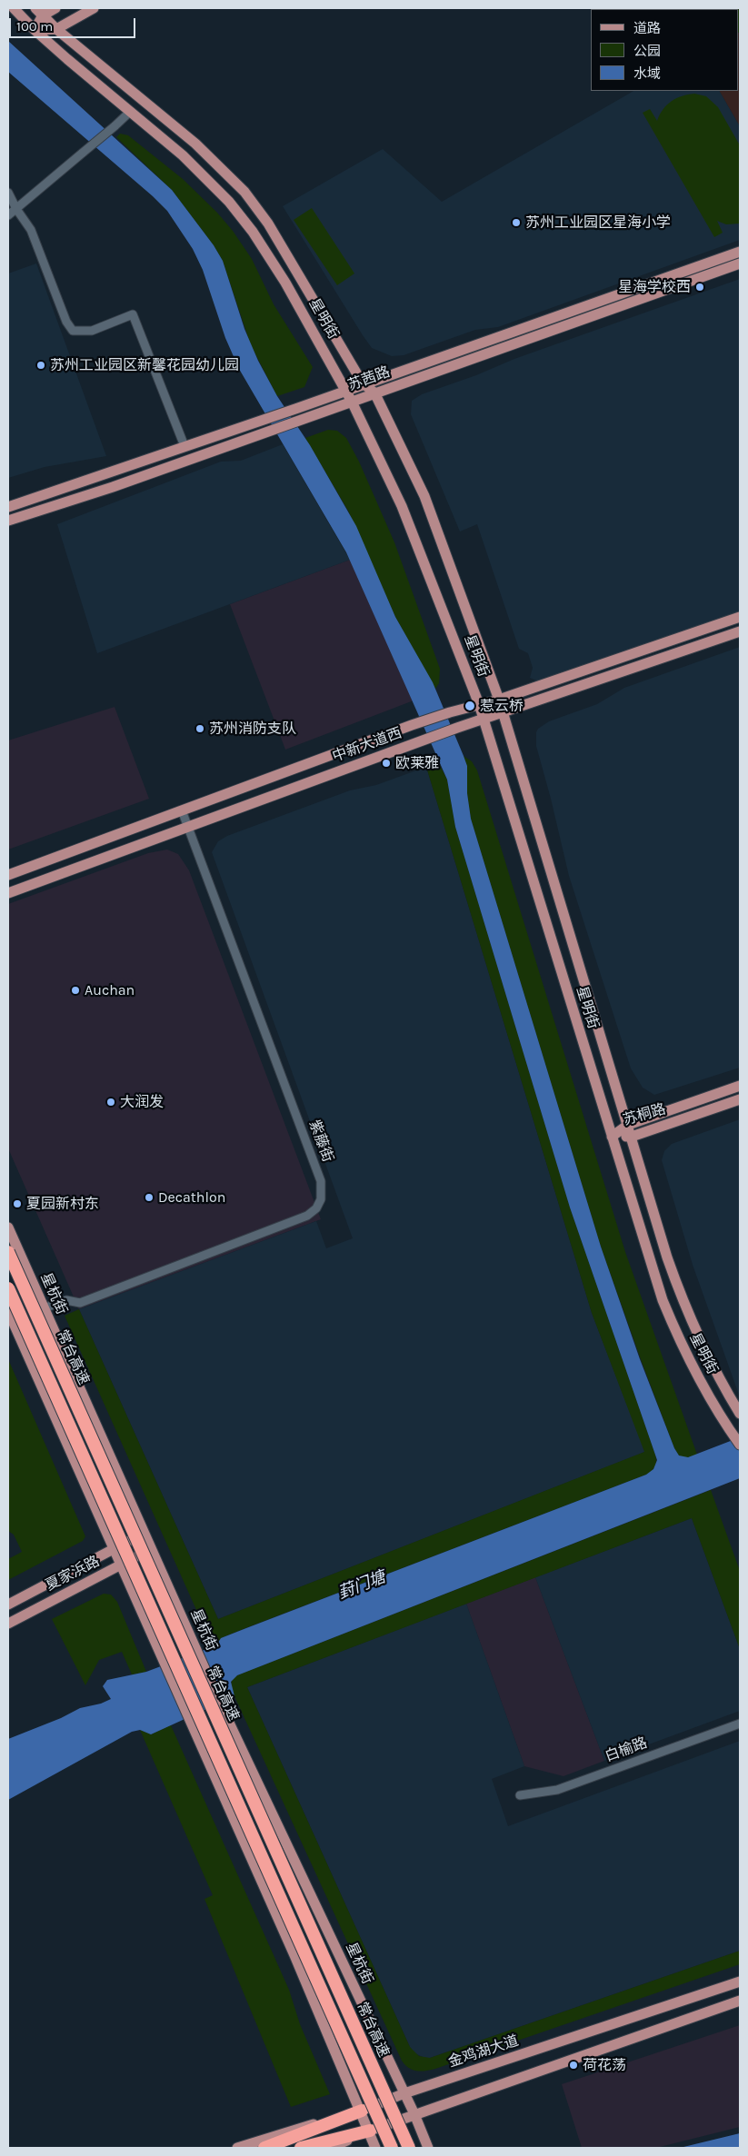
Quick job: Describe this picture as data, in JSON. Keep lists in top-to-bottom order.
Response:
{
  "streets": {
    "highway": ["常台高速"],
    "main road": [
      "星明街",
      "苏茜路",
      "中新大道西",
      "苏桐路",
      "星杭街",
      "夏家浜路",
      "金鸡湖大道"
    ],
    "street": ["紫藤街", "白榆路"]
  },
  "crossings": [
    ["星明街", "苏茜路"],
    ["星明街", "中新大道西"],
    ["星明街", "苏桐路"],
    ["中新大道西", "紫藤街"],
    ["紫藤街", "星杭街"],
    ["星杭街", "夏家浜路"],
    ["星杭街", "金鸡湖大道"]
  ],
  "water": ["葑门塘"],
  "places": [
    "苏州工业园区星海小学",
    "星海学校西",
    "苏州工业园区新馨花园幼儿园",
    "惹云桥",
    "苏州消防支队",
    "欧莱雅",
    "Auchan",
    "大润发",
    "Decathlon",
    "夏园新村东",
    "荷花荡"
  ],
  "legend": ["道路", "公园", "水域"],
  "scale_bar": "100 m"
}
